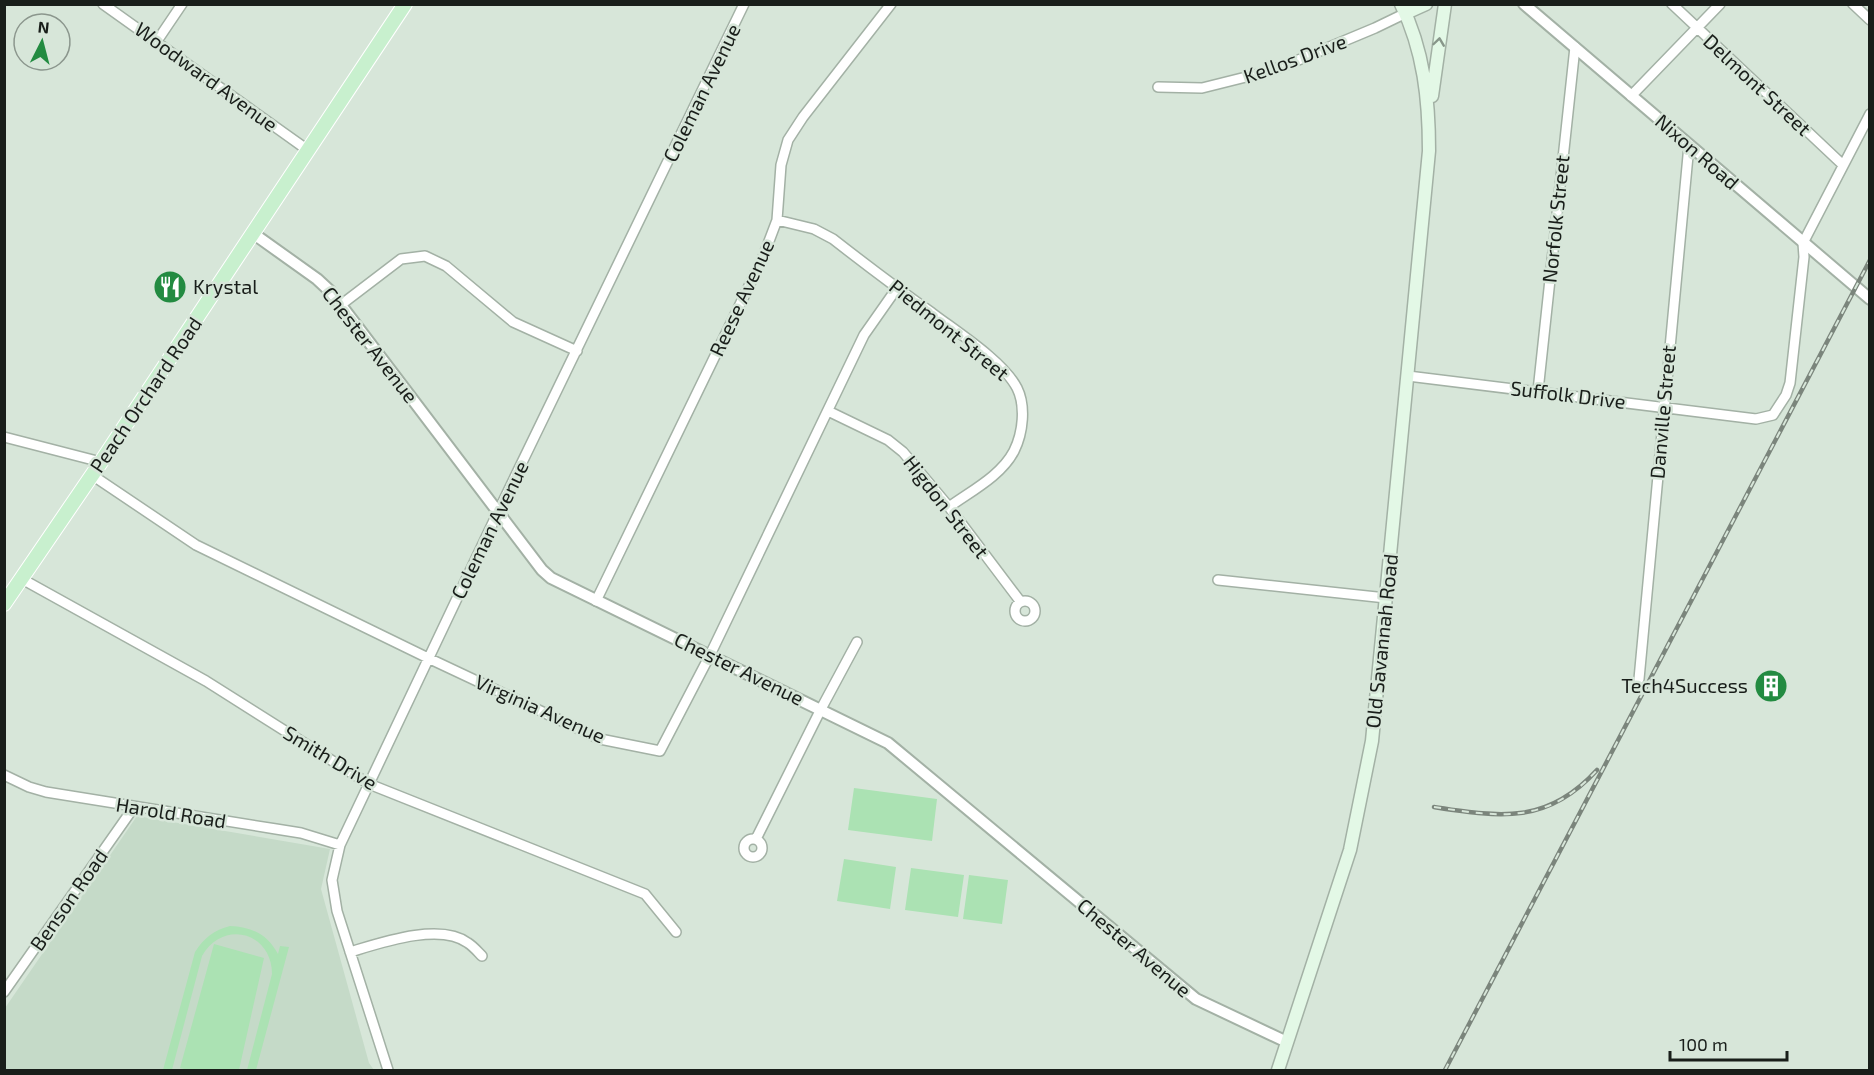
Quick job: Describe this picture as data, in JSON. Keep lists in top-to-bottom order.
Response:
{
  "streets": {
    "main road": ["Kellos Drive", "Peach Orchard Road", "Old Savannah Road"],
    "street": [
      "Woodward Avenue",
      "Delmont Street",
      "Coleman Avenue",
      "Nixon Road",
      "Norfolk Street",
      "Reese Avenue",
      "Piedmont Street",
      "Chester Avenue",
      "Suffolk Drive",
      "Danville Street",
      "Higdon Street",
      "Virginia Avenue",
      "Smith Drive",
      "Harold Road",
      "Benson Road"
    ]
  },
  "crossings": [
    ["Woodward Avenue", "Peach Orchard Road"],
    ["Coleman Avenue", "Chester Avenue"],
    ["Coleman Avenue", "Virginia Avenue"],
    ["Coleman Avenue", "Smith Drive"],
    ["Coleman Avenue", "Harold Road"],
    ["Nixon Road", "Norfolk Street"],
    ["Nixon Road", "Suffolk Drive"],
    ["Nixon Road", "Danville Street"],
    ["Norfolk Street", "Suffolk Drive"],
    ["Reese Avenue", "Piedmont Street"],
    ["Reese Avenue", "Chester Avenue"],
    ["Piedmont Street", "Higdon Street"],
    ["Piedmont Street", "Virginia Avenue"],
    ["Chester Avenue", "Peach Orchard Road"],
    ["Chester Avenue", "Old Savannah Road"],
    ["Chester Avenue", "Virginia Avenue"],
    ["Peach Orchard Road", "Virginia Avenue"],
    ["Peach Orchard Road", "Smith Drive"],
    ["Suffolk Drive", "Danville Street"],
    ["Suffolk Drive", "Old Savannah Road"],
    ["Higdon Street", "Virginia Avenue"],
    ["Harold Road", "Benson Road"]
  ],
  "places": {
    "restaurant": ["Krystal"],
    "building": ["Tech4Success"]
  },
  "scale_bar": "100 m",
  "north": "top"
}
